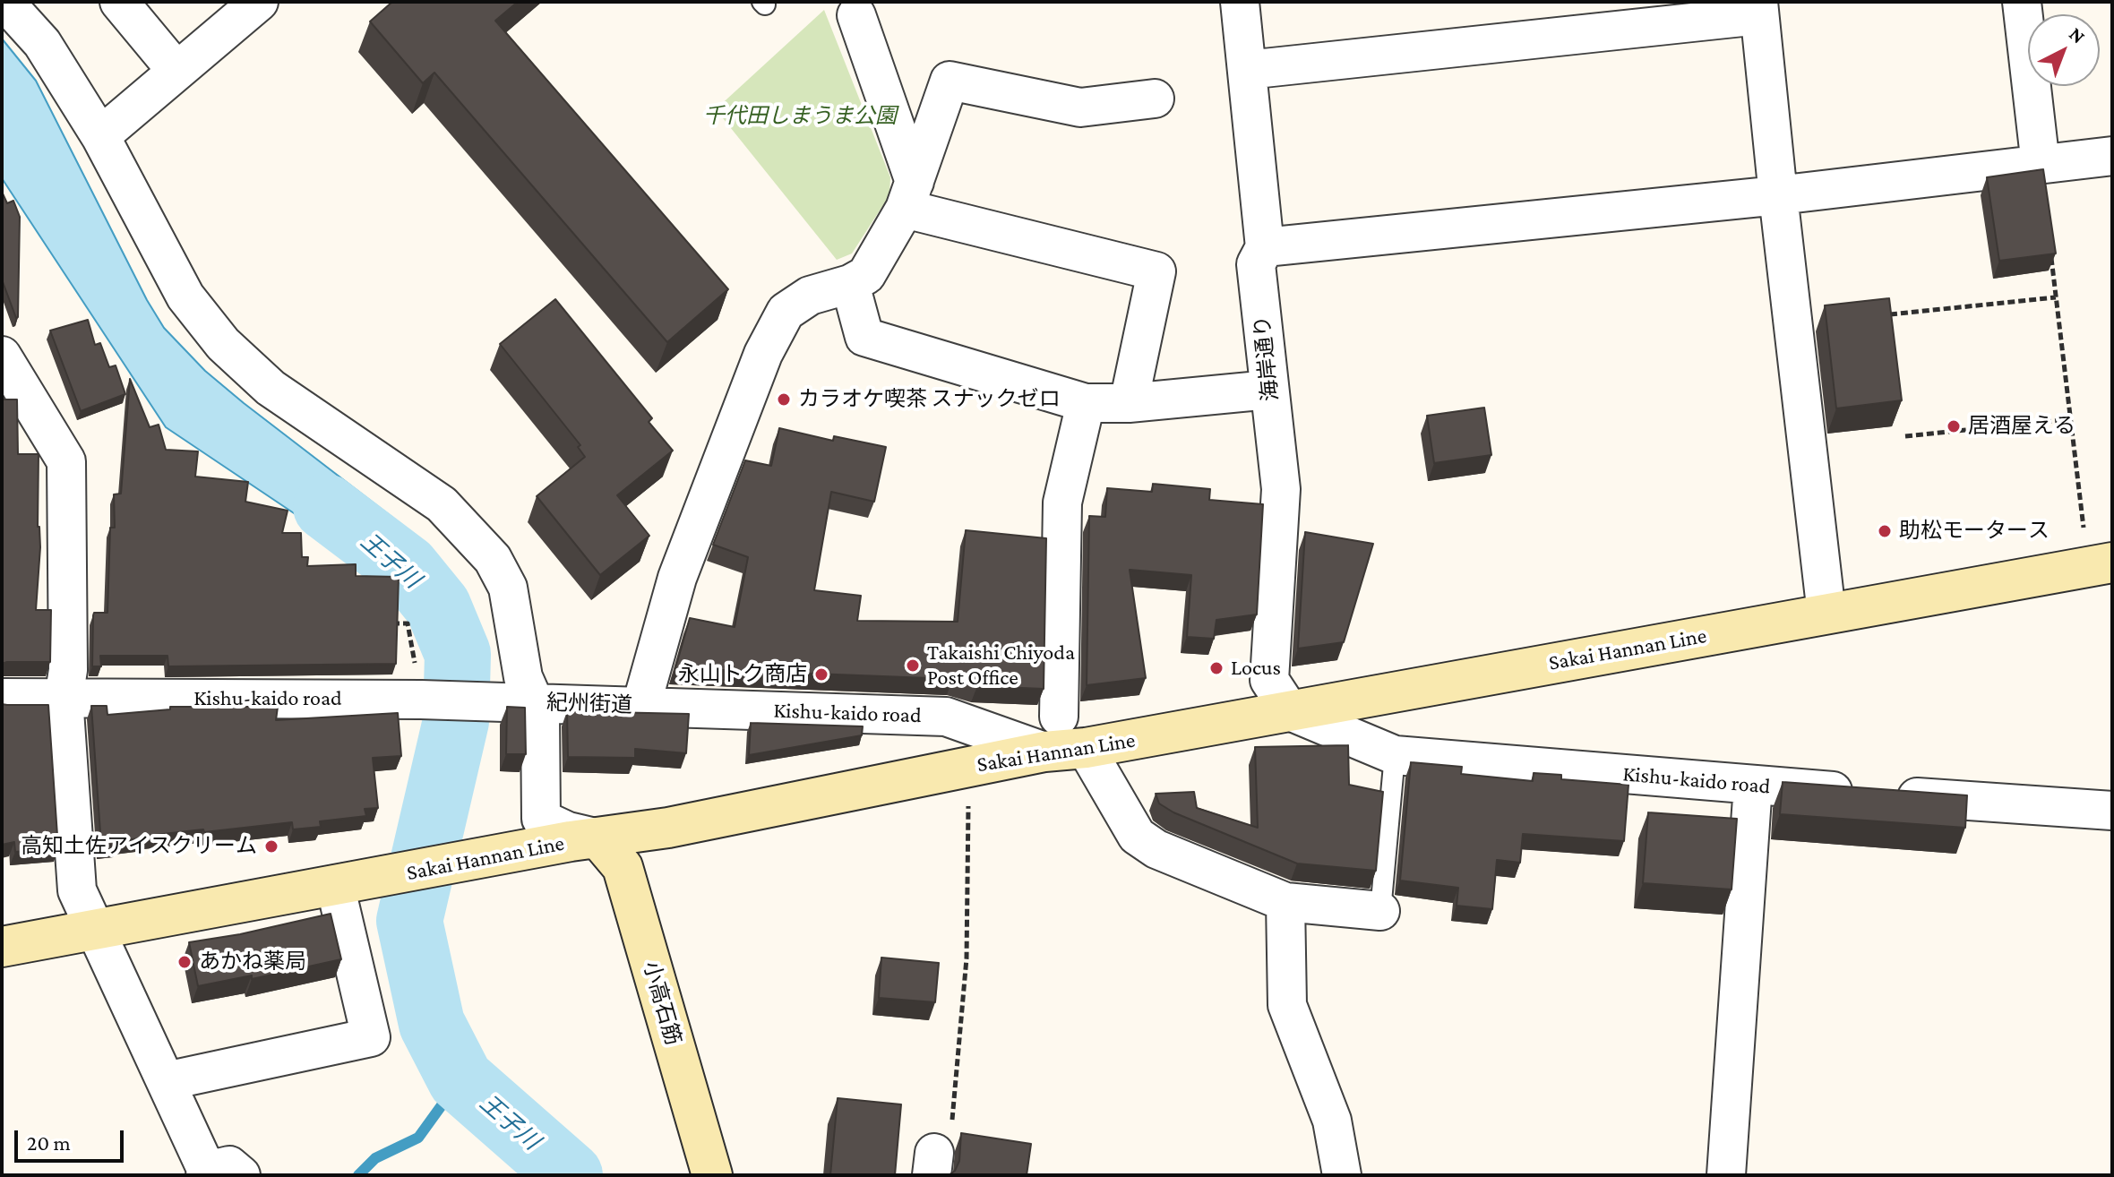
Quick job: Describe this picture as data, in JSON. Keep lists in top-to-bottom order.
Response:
{
  "streets": {
    "main road": ["Sakai Hannan Line", "小高石筋"],
    "street": ["海岸通り", "Kishu-kaido road", "紀州街道"]
  },
  "crossings": [
    ["海岸通り", "Sakai Hannan Line"],
    ["海岸通り", "Kishu-kaido road"],
    ["Sakai Hannan Line", "Kishu-kaido road"],
    ["Sakai Hannan Line", "小高石筋"],
    ["Kishu-kaido road", "紀州街道"]
  ],
  "water": ["王子川"],
  "parks": ["千代田しまうま公園"],
  "places": [
    "カラオケ喫茶 スナックゼロ",
    "居酒屋える",
    "助松モータース",
    "Takaishi Chiyoda Post Office",
    "Locus",
    "永山トク商店",
    "高知土佐アイスクリーム",
    "あかね薬局"
  ],
  "scale_bar": "20 m",
  "north": "top right"
}
